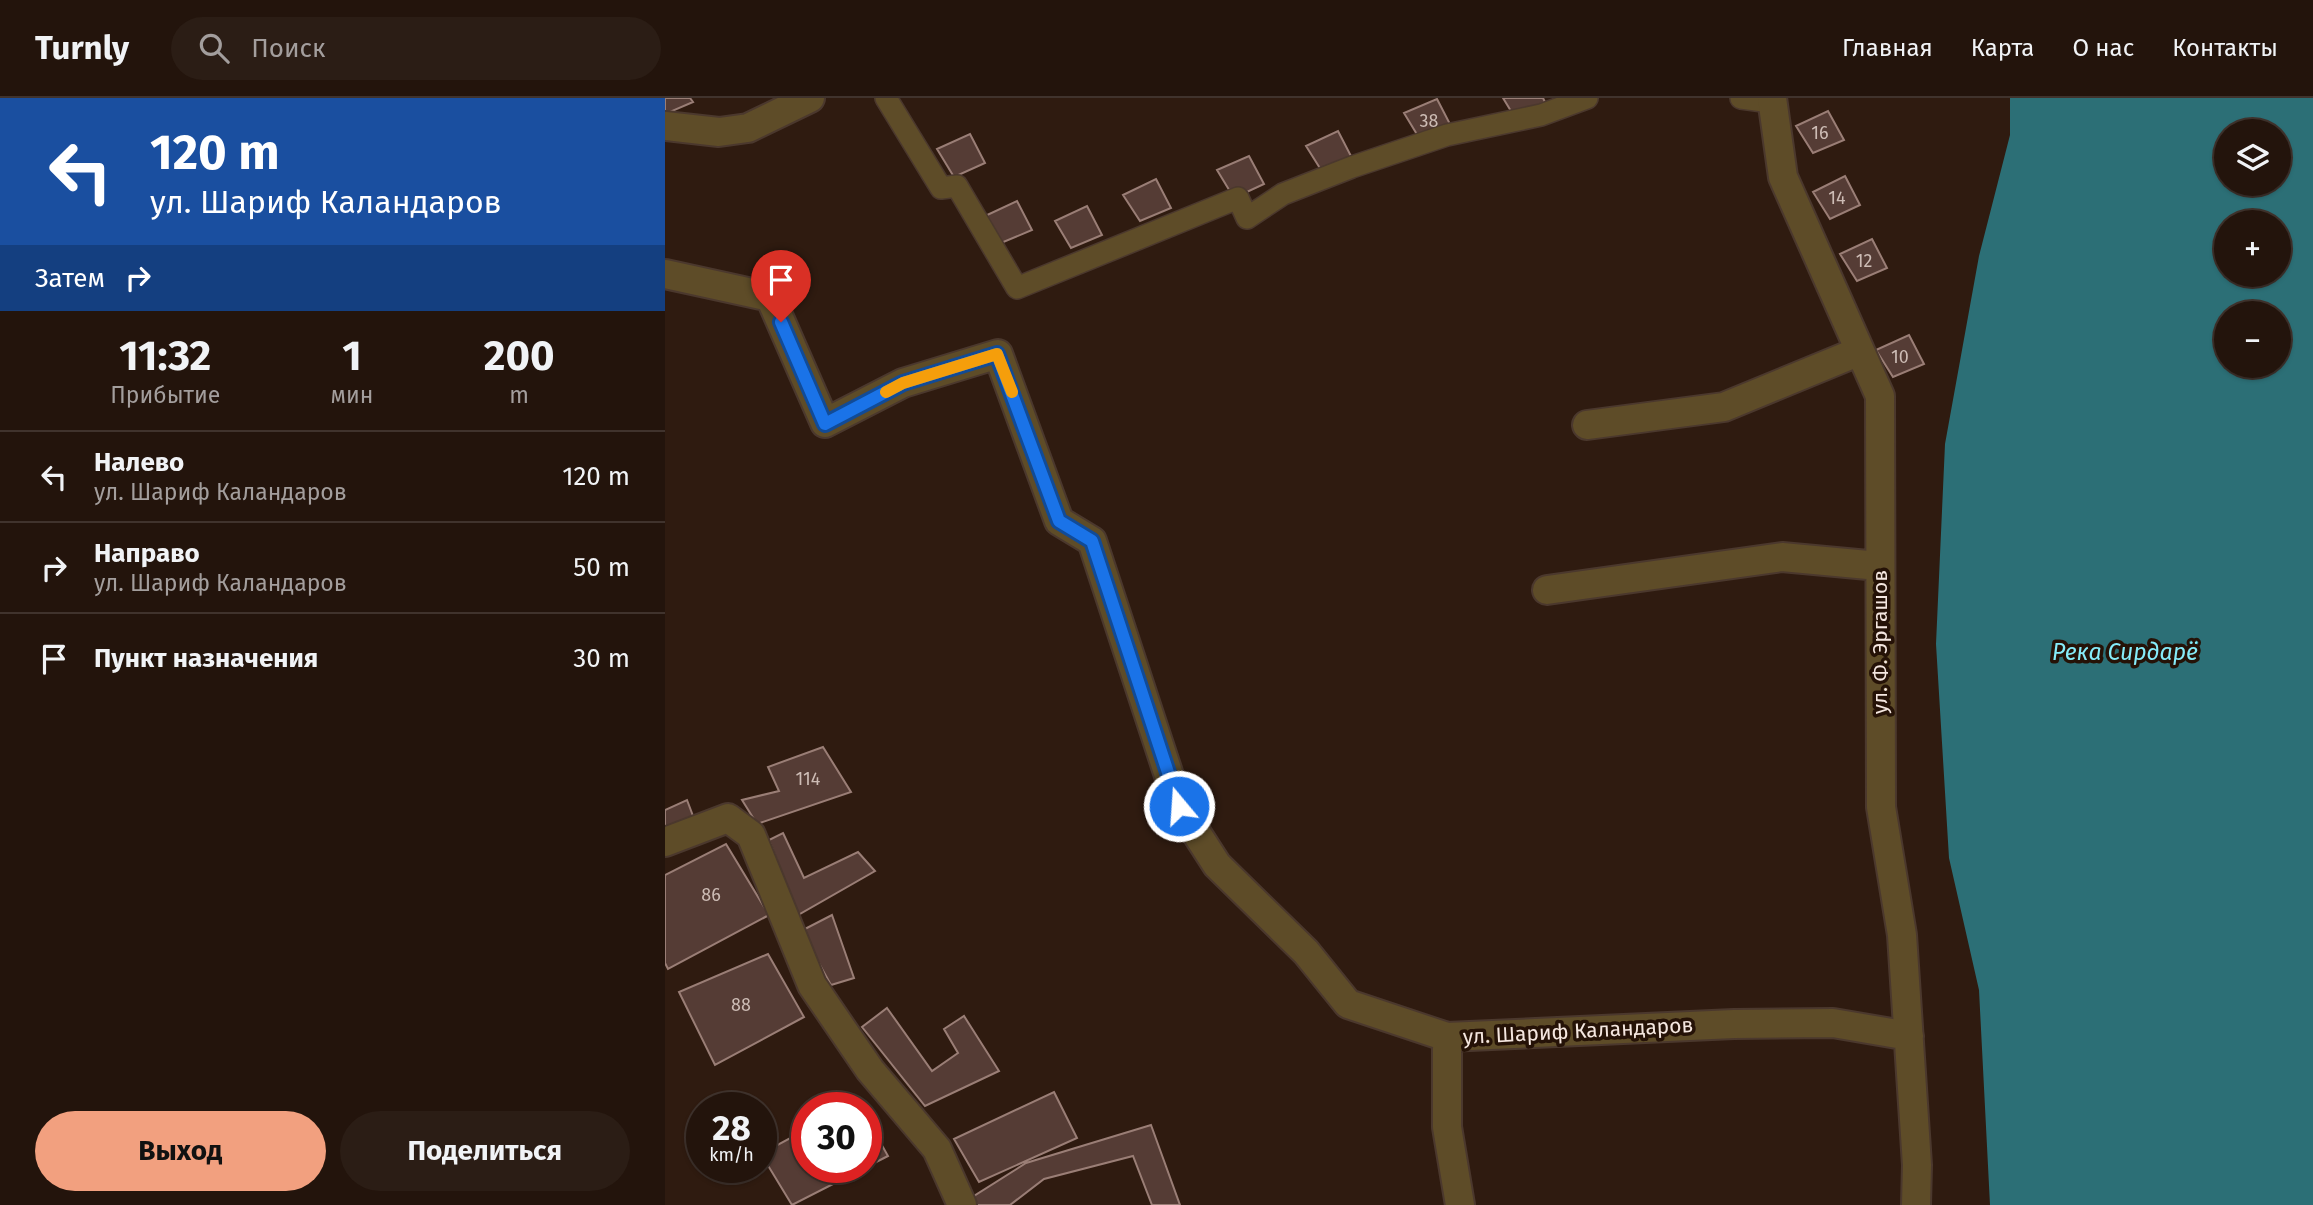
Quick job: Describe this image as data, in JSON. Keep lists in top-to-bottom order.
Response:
{
  "streets": {
    "street": ["ул. Ф. Эргашов", "ул. Шариф Каландаров"]
  },
  "crossings": [
    ["ул. Ф. Эргашов", "ул. Шариф Каландаров"]
  ],
  "water": ["Река Сирдарё"],
  "house_numbers": [
    "38",
    "16",
    "14",
    "12",
    "10",
    "114",
    "86",
    "88"
  ],
  "page": {
    "header": "Turnly",
    "search": "Поиск",
    "nav": [
      "Главная",
      "Карта",
      "О нас",
      "Контакты"
    ],
    "turn": ["120 m", "ул. Шариф Каландаров"],
    "map_buttons": ["+", "−"],
    "then": "Затем",
    "eta": [
      "11:32",
      "Прибытие",
      "1",
      "мин",
      "200",
      "m"
    ],
    "list": [
      {
        "name": "Налево",
        "note": "ул. Шариф Каландаров",
        "value": "120 m"
      },
      {
        "name": "Направо",
        "note": "ул. Шариф Каландаров",
        "value": "50 m"
      },
      {
        "name": "Пункт назначения",
        "value": "30 m"
      }
    ],
    "speed": "28 km/h",
    "limit": "30",
    "buttons": ["Выход", "Поделиться"]
  }
}
